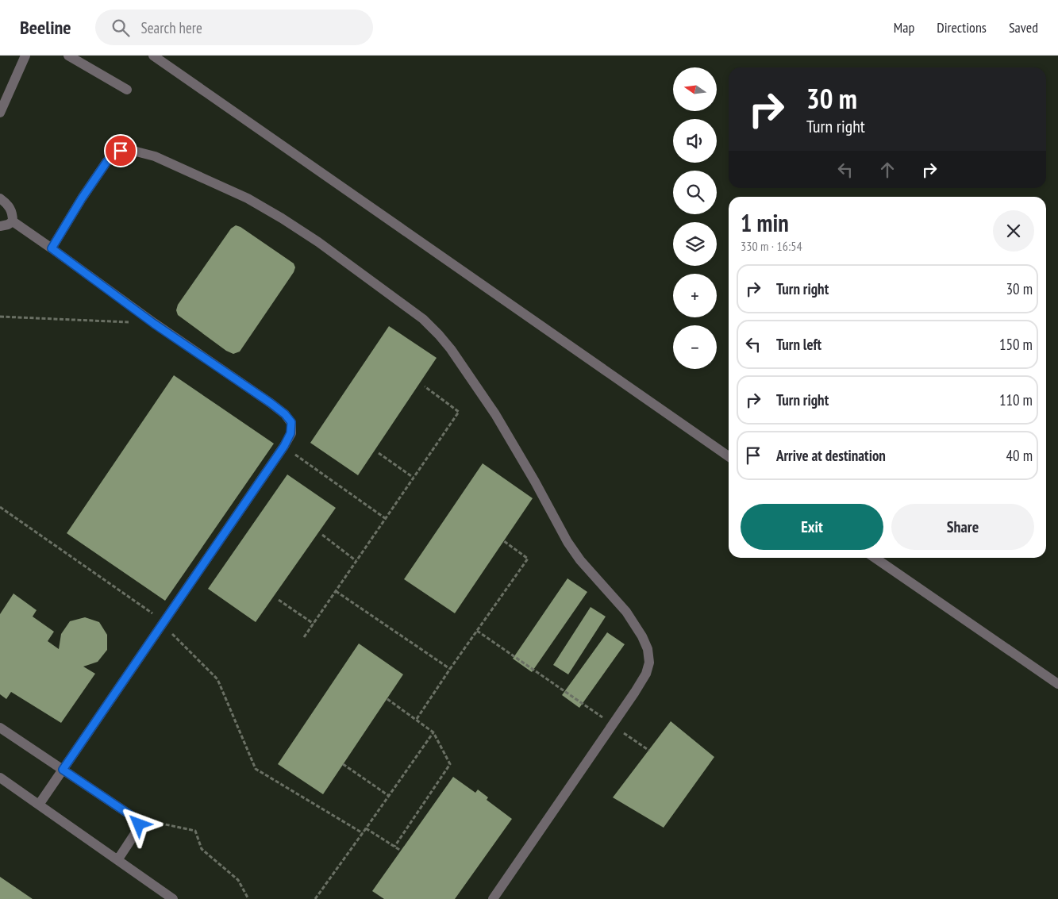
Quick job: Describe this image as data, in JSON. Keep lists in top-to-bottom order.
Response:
{
  "north": "left",
  "page": {
    "header": "Beeline",
    "search": "Search here",
    "nav": ["Map", "Directions", "Saved"],
    "map_buttons": ["+", "−"],
    "turn": ["30 m", "Turn right"],
    "heading": ["1 min", "330 m · 16:54"],
    "list": [
      {
        "name": "Turn right",
        "value": "30 m"
      },
      {
        "name": "Turn left",
        "value": "150 m"
      },
      {
        "name": "Turn right",
        "value": "110 m"
      },
      {
        "name": "Arrive at destination",
        "value": "40 m"
      }
    ],
    "buttons": ["Exit", "Share"]
  }
}
